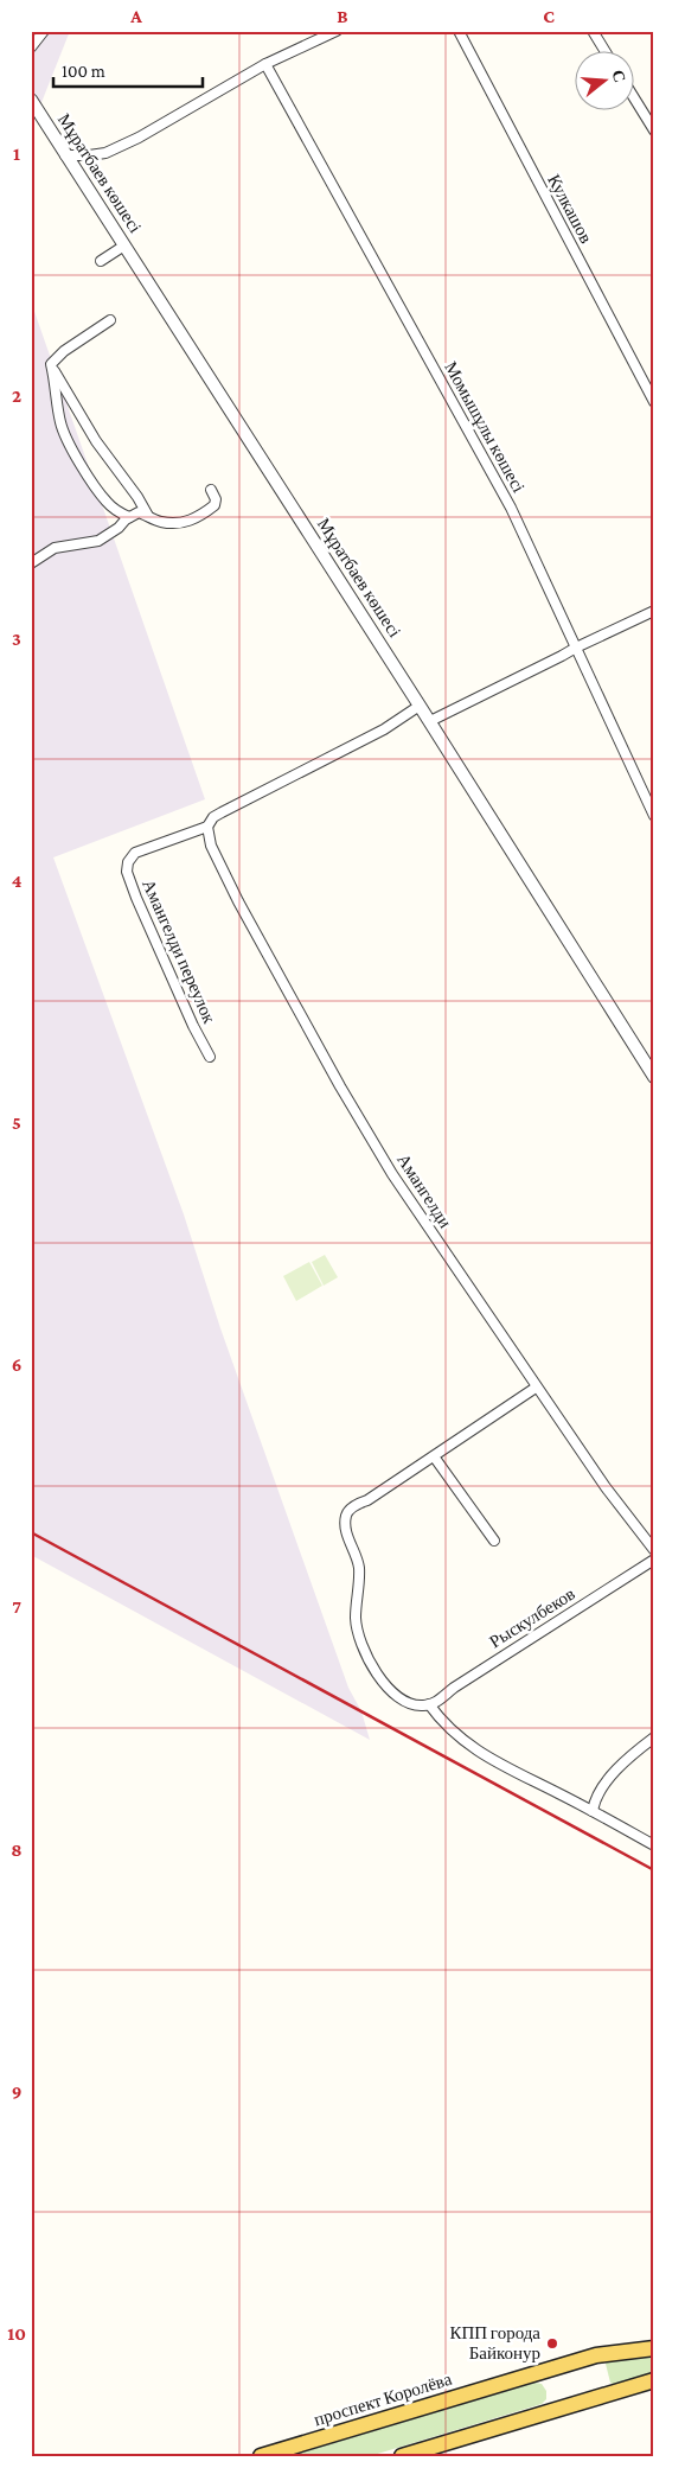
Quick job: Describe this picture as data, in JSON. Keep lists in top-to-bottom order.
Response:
{
  "streets": {
    "main road": ["проспект Королёва"],
    "street": [
      "Мұратбаев көшесі",
      "Кулкашов",
      "Момышұлы көшесі",
      "Амангелди переулок",
      "Амангелди",
      "Рыскулбеков"
    ]
  },
  "crossings": [
    ["Амангелди переулок", "Амангелди"]
  ],
  "places": ["КПП города Байконур"],
  "scale_bar": "100 m",
  "north": "right",
  "grid": {
    "columns": ["A", "B", "C"],
    "rows": [
      "1",
      "2",
      "3",
      "4",
      "5",
      "6",
      "7",
      "8",
      "9",
      "10"
    ]
  }
}
